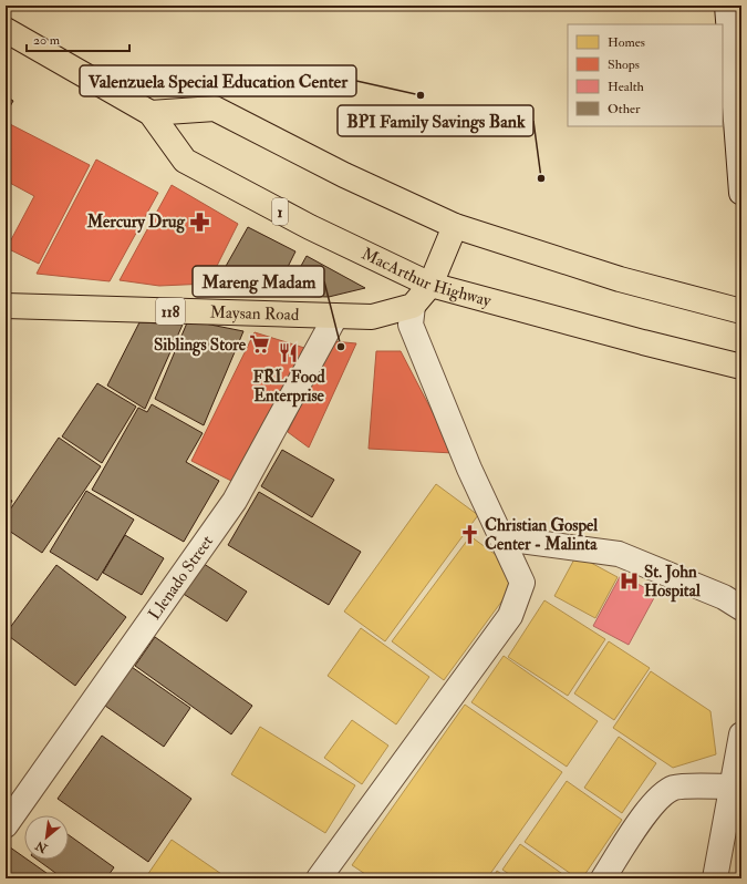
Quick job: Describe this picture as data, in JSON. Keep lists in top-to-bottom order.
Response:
{
  "streets": {
    "main road": [
      "1",
      "MacArthur Highway",
      "118",
      "Maysan Road"
    ],
    "street": ["Llenado Street"]
  },
  "crossings": [
    ["Maysan Road", "Llenado Street"]
  ],
  "places": {
    "other": ["Valenzuela Special Education Center", "BPI Family Savings Bank", "Mareng Madam"],
    "pharmacy": ["Mercury Drug"],
    "supermarket": ["Siblings Store"],
    "restaurant": ["FRL Food Enterprise"],
    "church": ["Christian Gospel Center - Malinta"],
    "hospital": ["St. John Hospital"]
  },
  "legend": [
    "Homes",
    "Shops",
    "Health",
    "Other"
  ],
  "scale_bar": "20 m",
  "north": "bottom left"
}
